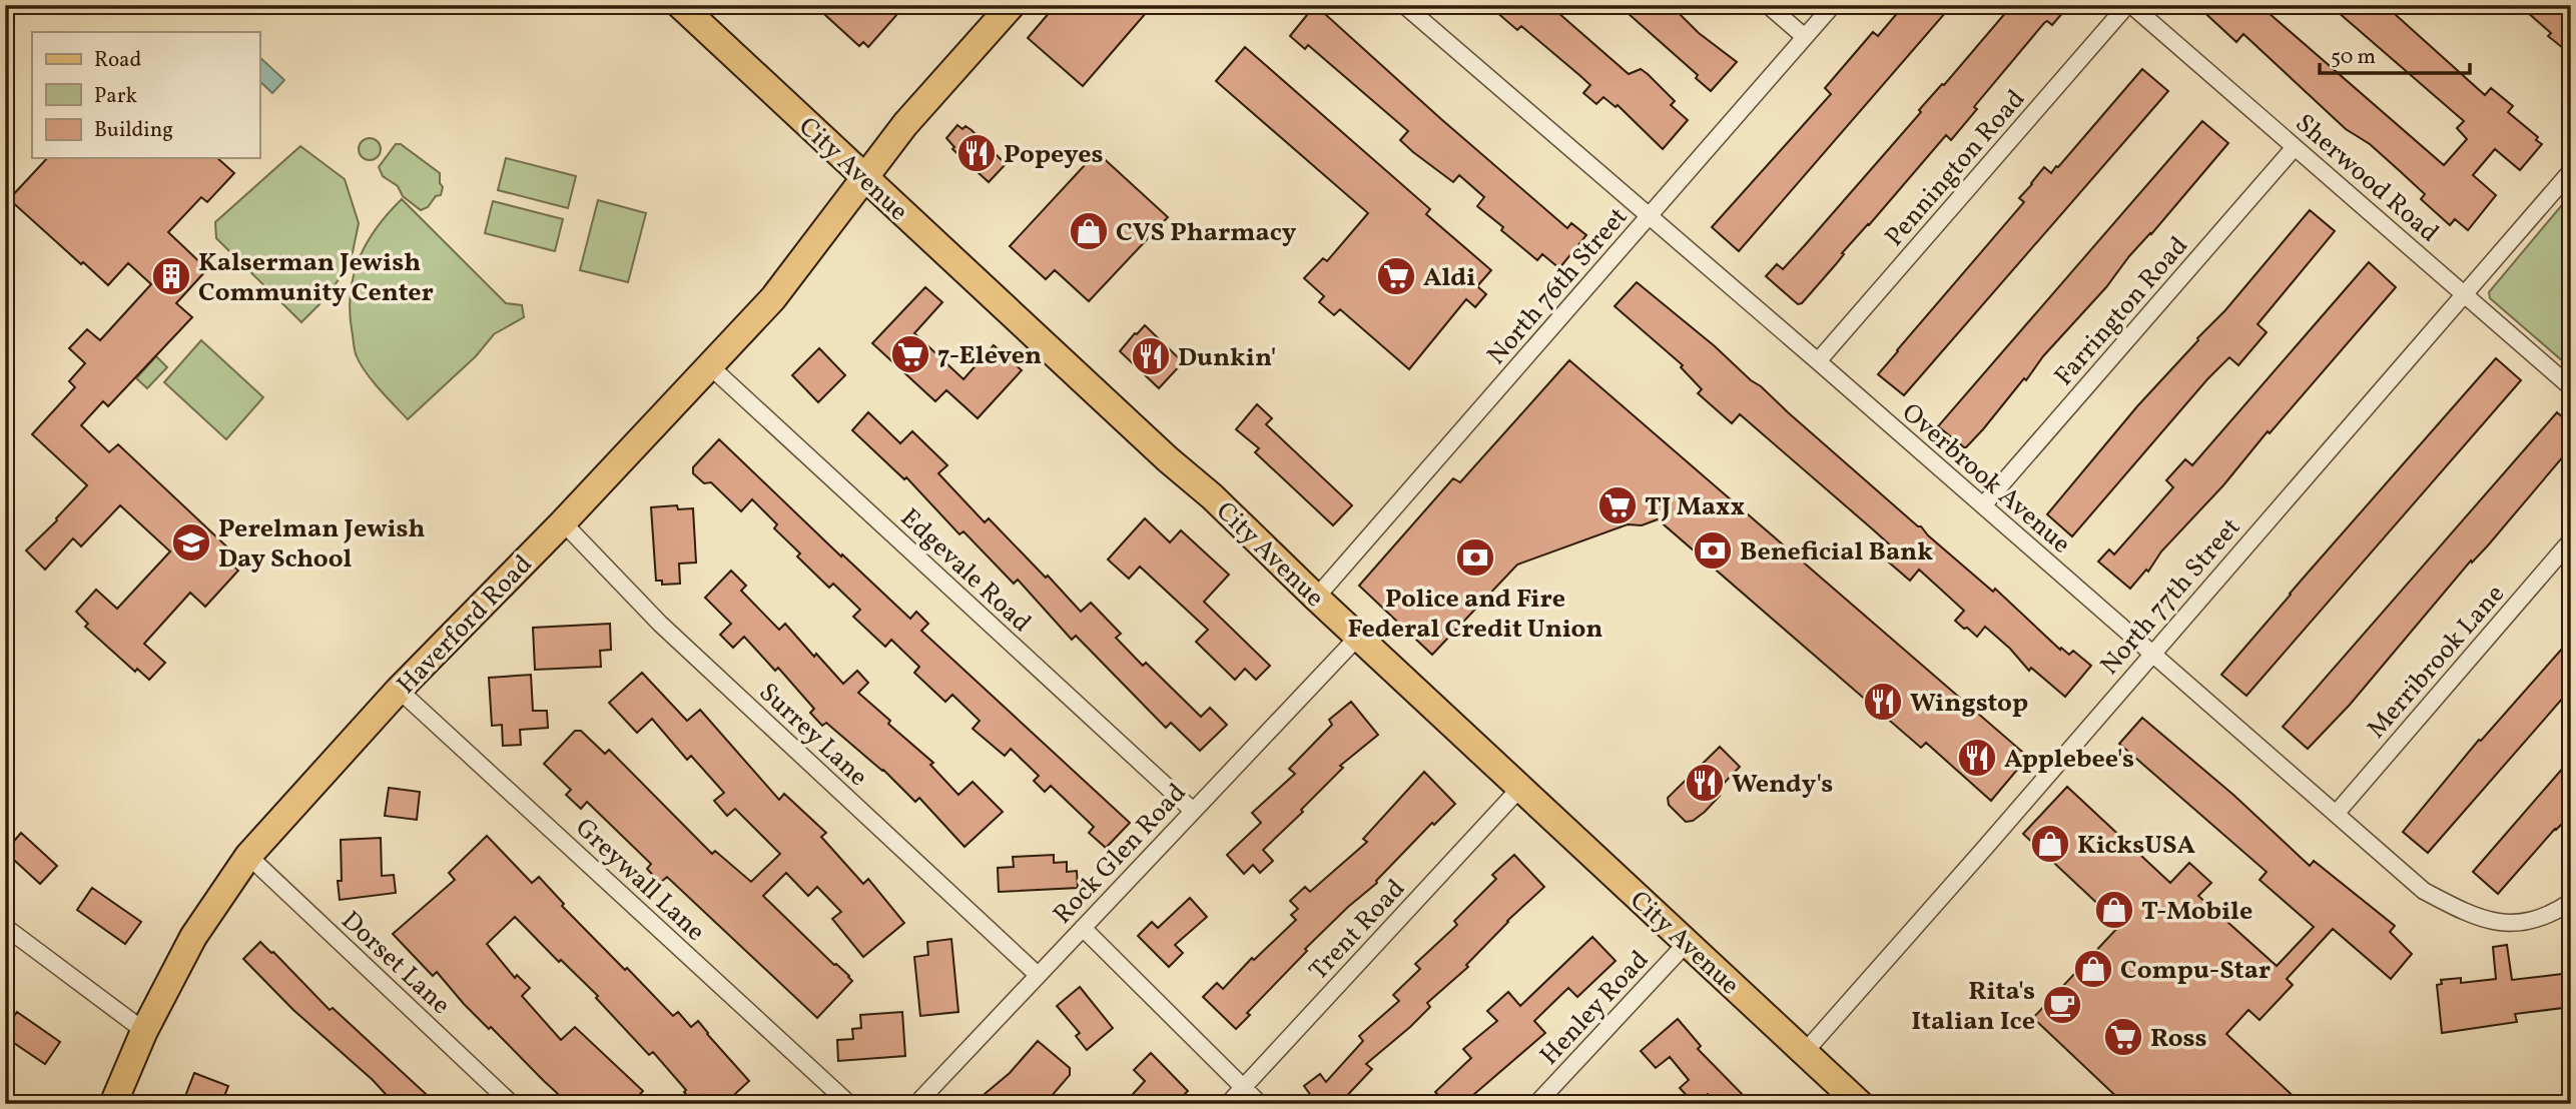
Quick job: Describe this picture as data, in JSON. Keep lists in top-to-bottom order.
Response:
{
  "streets": {
    "main road": ["City Avenue", "Haverford Road"],
    "street": [
      "Pennington Road",
      "Sherwood Road",
      "North 76th Street",
      "Farrington Road",
      "Overbrook Avenue",
      "Edgevale Road",
      "North 77th Street",
      "Merribrook Lane",
      "Surrey Lane",
      "Rock Glen Road",
      "Greywall Lane",
      "Trent Road",
      "Dorset Lane",
      "Henley Road"
    ]
  },
  "crossings": [
    ["Pennington Road", "Sherwood Road"],
    ["Pennington Road", "Overbrook Avenue"],
    ["City Avenue", "North 76th Street"],
    ["City Avenue", "North 77th Street"],
    ["City Avenue", "Haverford Road"],
    ["City Avenue", "Rock Glen Road"],
    ["City Avenue", "Trent Road"],
    ["City Avenue", "Henley Road"],
    ["Sherwood Road", "Farrington Road"],
    ["Sherwood Road", "North 77th Street"],
    ["North 76th Street", "Overbrook Avenue"],
    ["Farrington Road", "Overbrook Avenue"],
    ["Overbrook Avenue", "North 77th Street"],
    ["Overbrook Avenue", "Merribrook Lane"],
    ["Edgevale Road", "Haverford Road"],
    ["Edgevale Road", "Rock Glen Road"],
    ["Haverford Road", "Surrey Lane"],
    ["Haverford Road", "Greywall Lane"],
    ["Haverford Road", "Dorset Lane"],
    ["Surrey Lane", "Rock Glen Road"]
  ],
  "places": {
    "restaurant": [
      "Popeyes",
      "Dunkin'",
      "Wingstop",
      "Applebee's",
      "Wendy's"
    ],
    "shop": [
      "CVS Pharmacy",
      "KicksUSA",
      "T-Mobile",
      "Compu-Star"
    ],
    "building": ["Kalserman Jewish Community Center"],
    "supermarket": [
      "Aldi",
      "7-Eleven",
      "TJ Maxx",
      "Ross"
    ],
    "school or university": ["Perelman Jewish Day School"],
    "bank": ["Beneficial Bank", "Police and Fire Federal Credit Union"],
    "cafe": ["Rita's Italian Ice"]
  },
  "legend": ["Road", "Park", "Building"],
  "scale_bar": "50 m"
}
